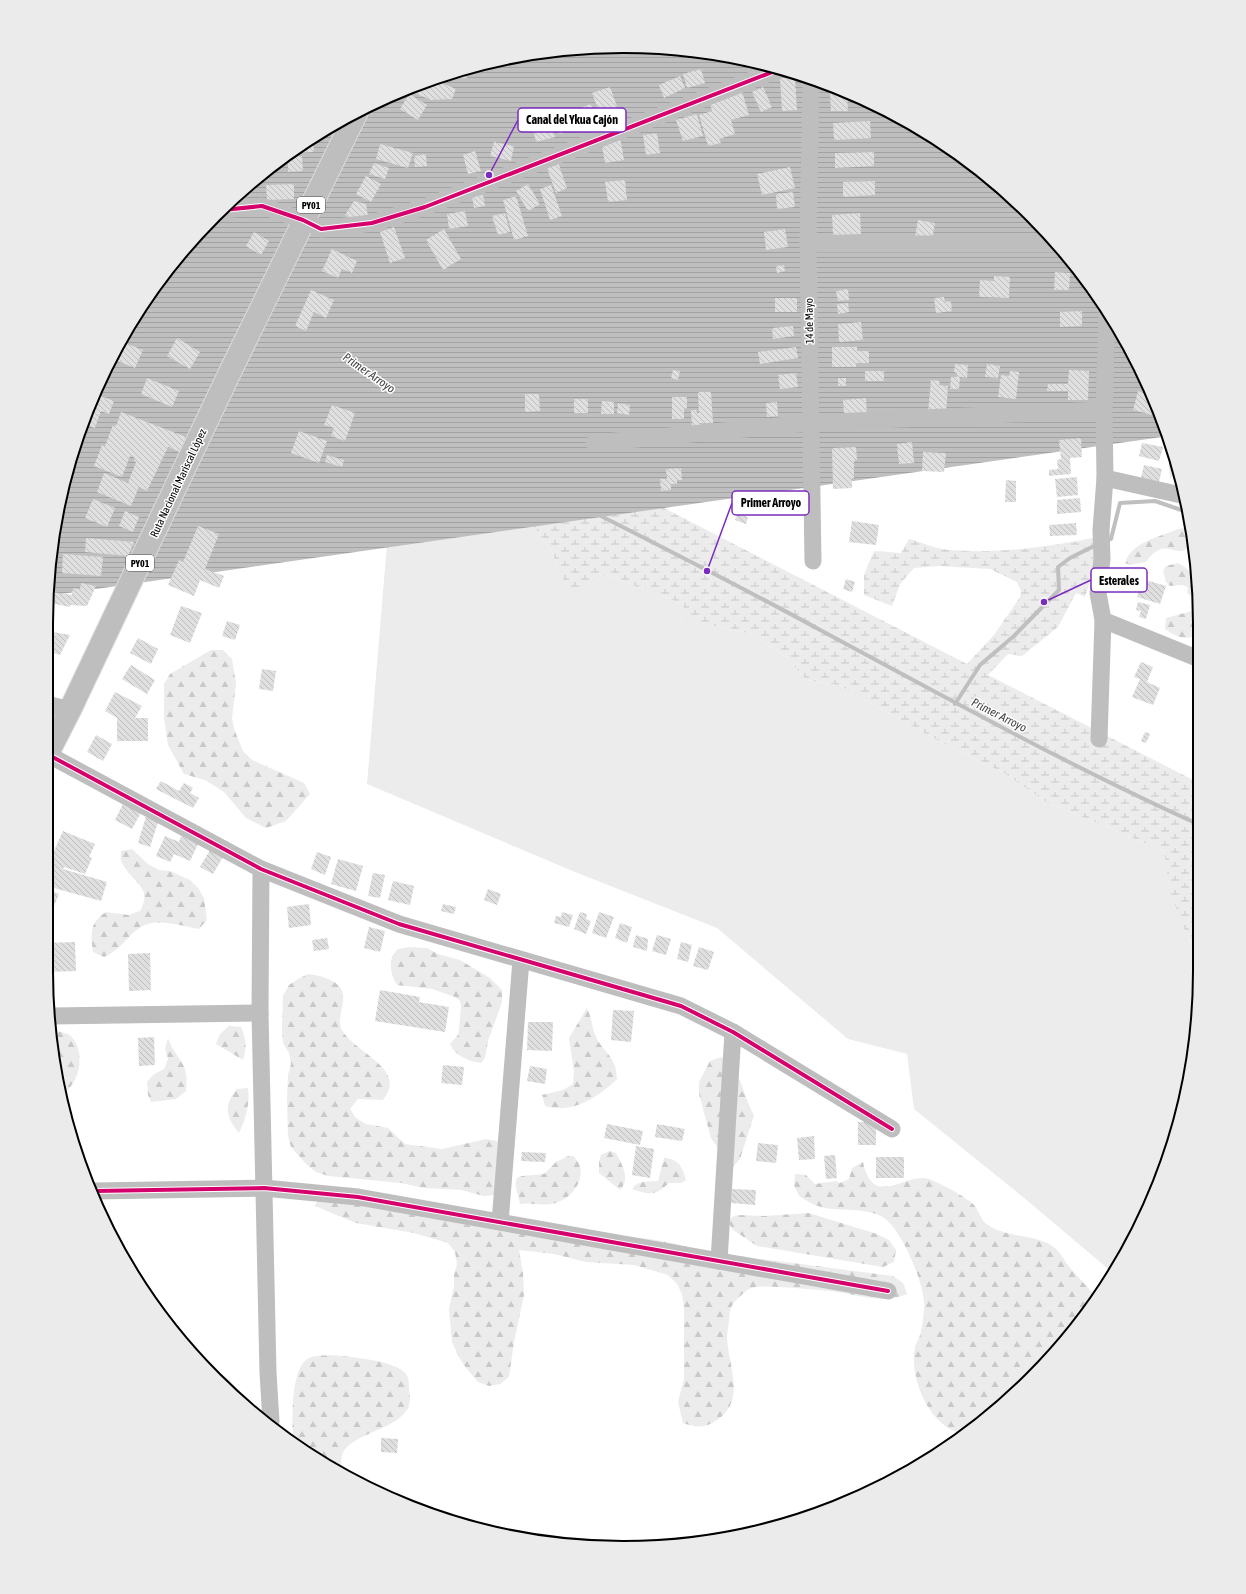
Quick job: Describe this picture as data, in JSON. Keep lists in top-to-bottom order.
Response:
{
  "streets": {
    "highway": ["PY01", "Ruta Nacional Mariscal López"],
    "street": ["14 de Mayo"]
  },
  "crossings": [
    ["PY01", "Ruta Nacional Mariscal López"]
  ],
  "water": ["Primer Arroyo"],
  "places": ["Canal del Ykua Cajón", "Primer Arroyo", "Esterales"]
}
